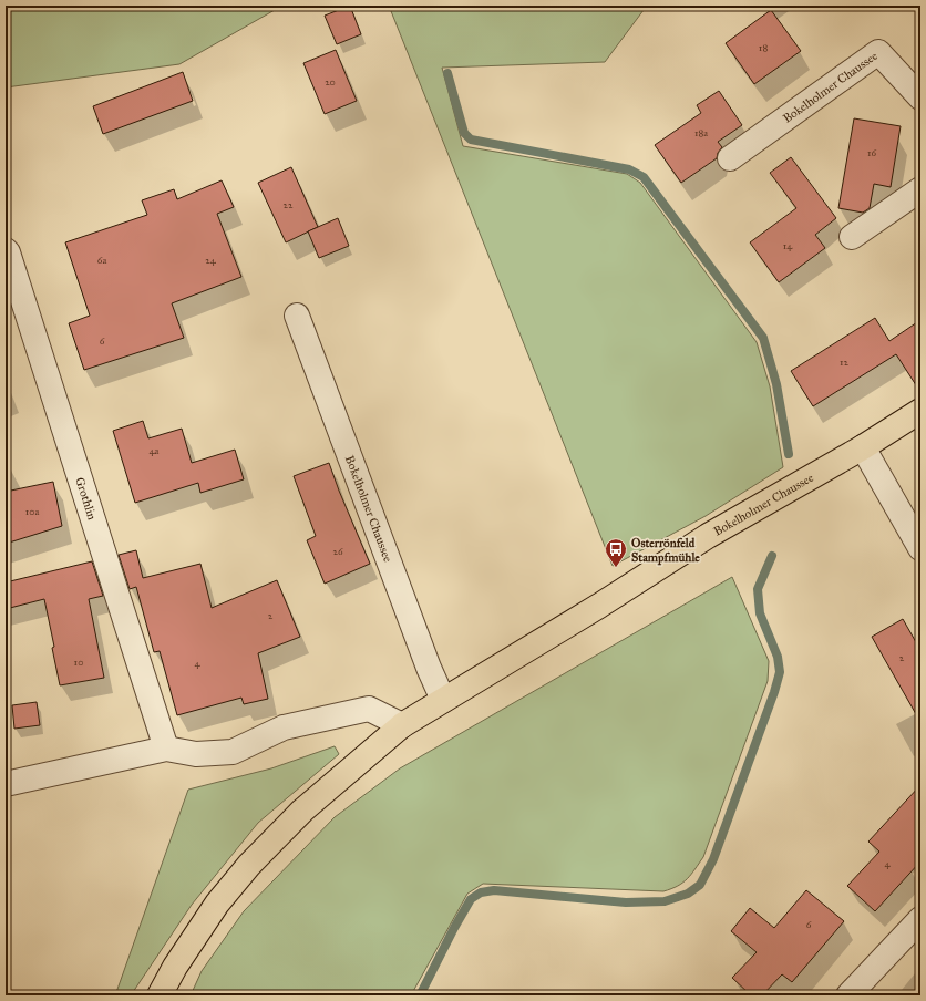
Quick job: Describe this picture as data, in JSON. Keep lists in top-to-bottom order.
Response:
{
  "streets": {
    "main road": ["Bokelholmer Chaussee"],
    "street": ["Grothlin"]
  },
  "places": {
    "bus stop": ["Osterrönfeld Stampfmühle"]
  },
  "house_numbers": [
    "18",
    "20",
    "18a",
    "16",
    "22",
    "14",
    "6a",
    "24",
    "6",
    "12",
    "4a",
    "10a",
    "26",
    "2",
    "2",
    "10",
    "4",
    "4",
    "6"
  ]
}
